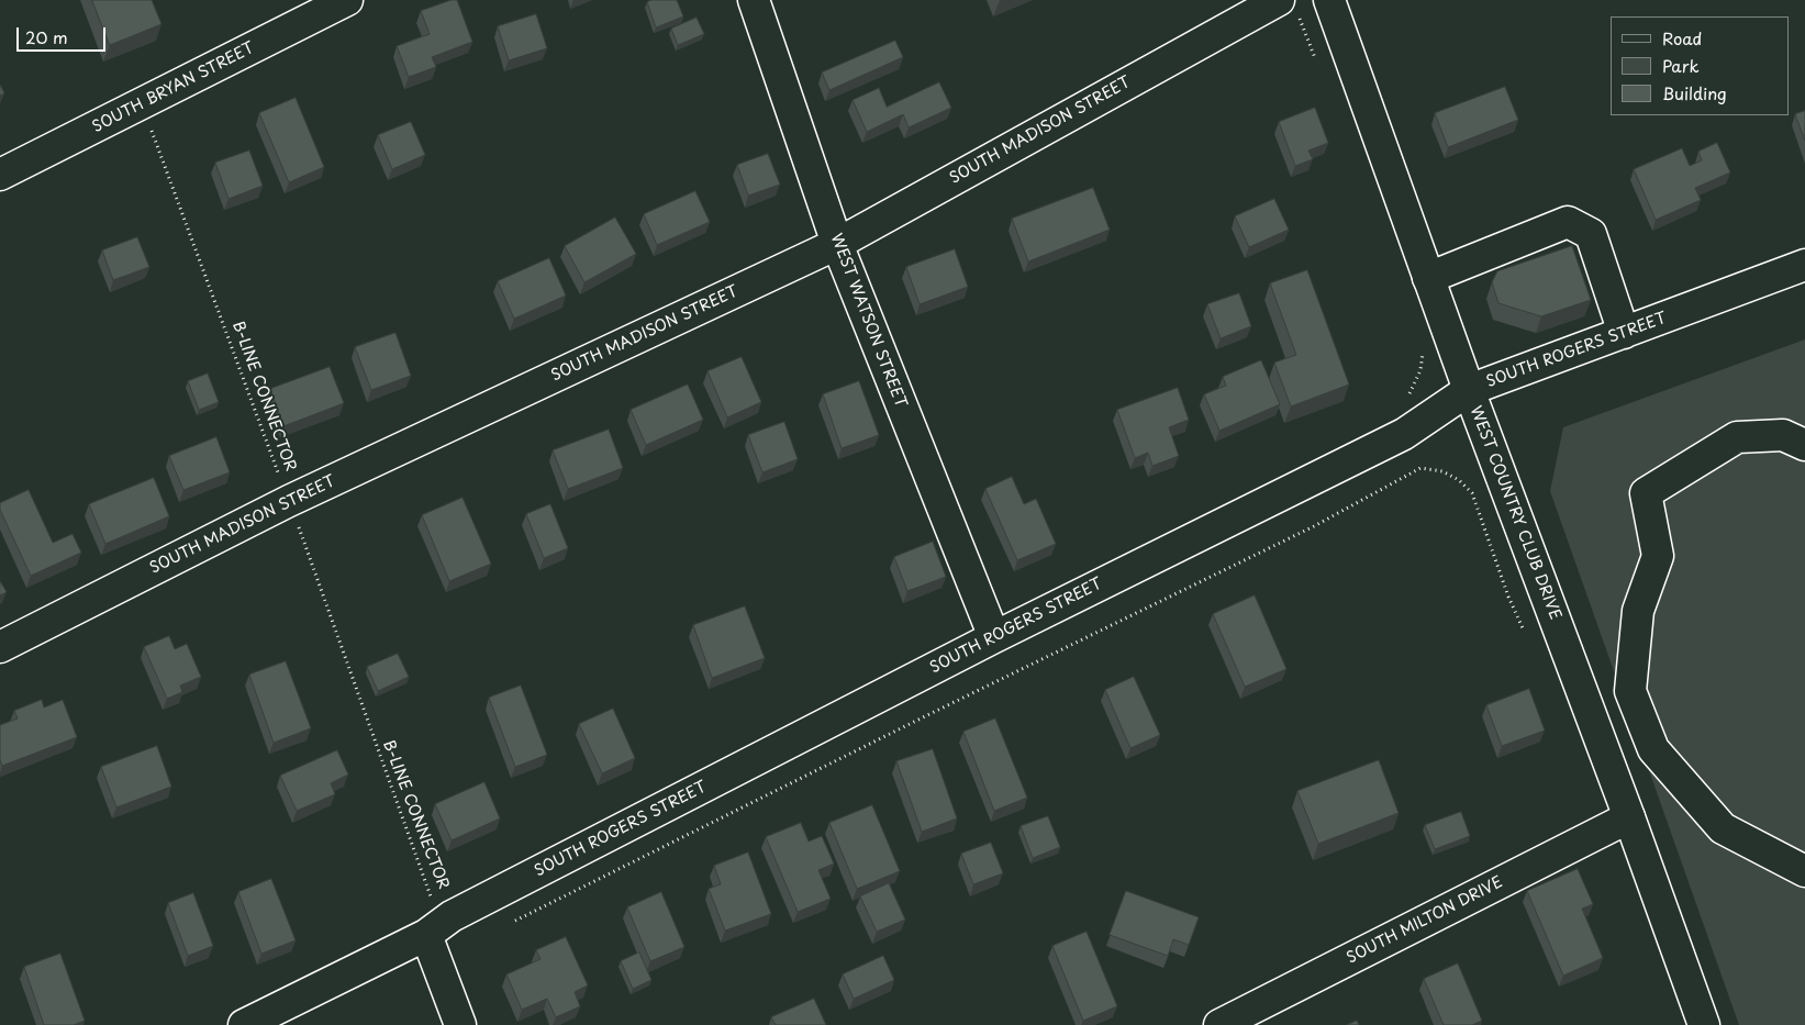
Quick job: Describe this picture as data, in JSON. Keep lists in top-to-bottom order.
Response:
{
  "streets": {
    "street": [
      "SOUTH BRYAN STREET",
      "SOUTH MADISON STREET",
      "WEST WATSON STREET",
      "SOUTH ROGERS STREET",
      "WEST COUNTRY CLUB DRIVE",
      "SOUTH MILTON DRIVE"
    ],
    "path": ["B-LINE CONNECTOR"]
  },
  "crossings": [
    ["SOUTH BRYAN STREET", "B-LINE CONNECTOR"],
    ["SOUTH MADISON STREET", "WEST WATSON STREET"],
    ["SOUTH MADISON STREET", "B-LINE CONNECTOR"],
    ["WEST WATSON STREET", "SOUTH ROGERS STREET"],
    ["SOUTH ROGERS STREET", "B-LINE CONNECTOR"],
    ["SOUTH ROGERS STREET", "WEST COUNTRY CLUB DRIVE"],
    ["WEST COUNTRY CLUB DRIVE", "SOUTH MILTON DRIVE"]
  ],
  "legend": ["Road", "Park", "Building"],
  "scale_bar": "20 m"
}
